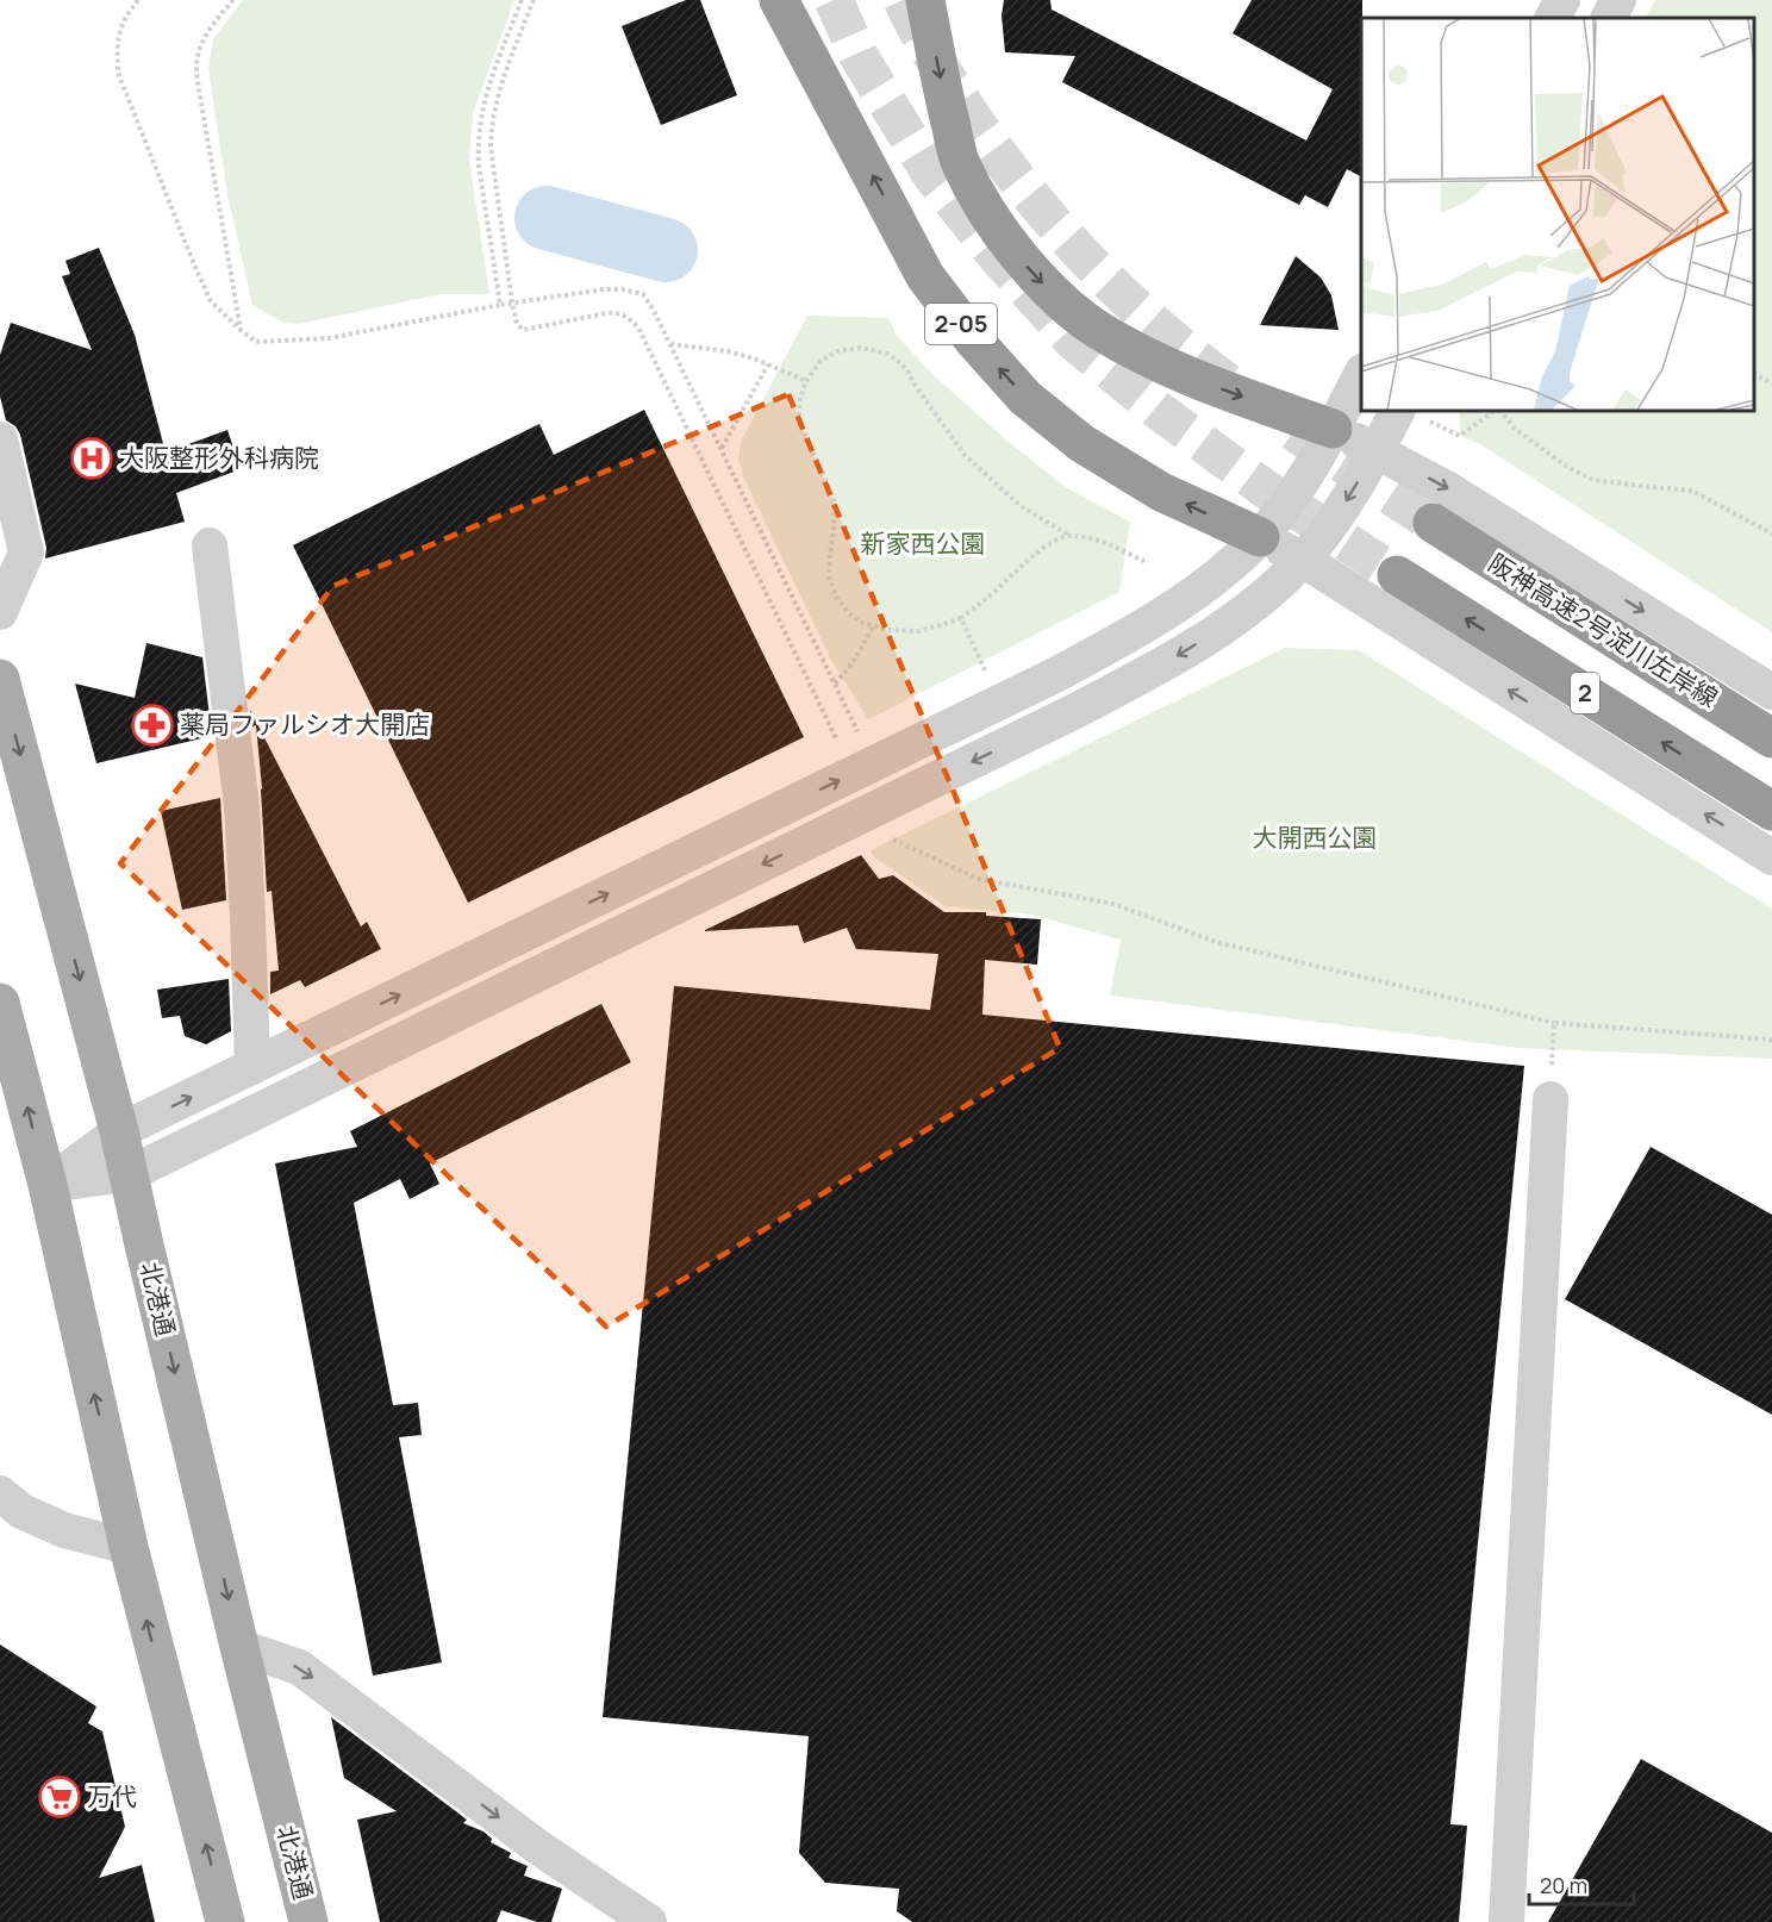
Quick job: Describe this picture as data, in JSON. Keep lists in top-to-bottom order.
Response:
{
  "streets": {
    "highway": ["2-05", "阪神高速2号淀川左岸線", "2"],
    "main road": ["北港通"]
  },
  "parks": ["新家西公園", "大開西公園"],
  "places": {
    "hospital": ["大阪整形外科病院"],
    "pharmacy": ["薬局ファルシオ大開店"],
    "supermarket": ["万代"]
  },
  "scale_bar": "20 m"
}
